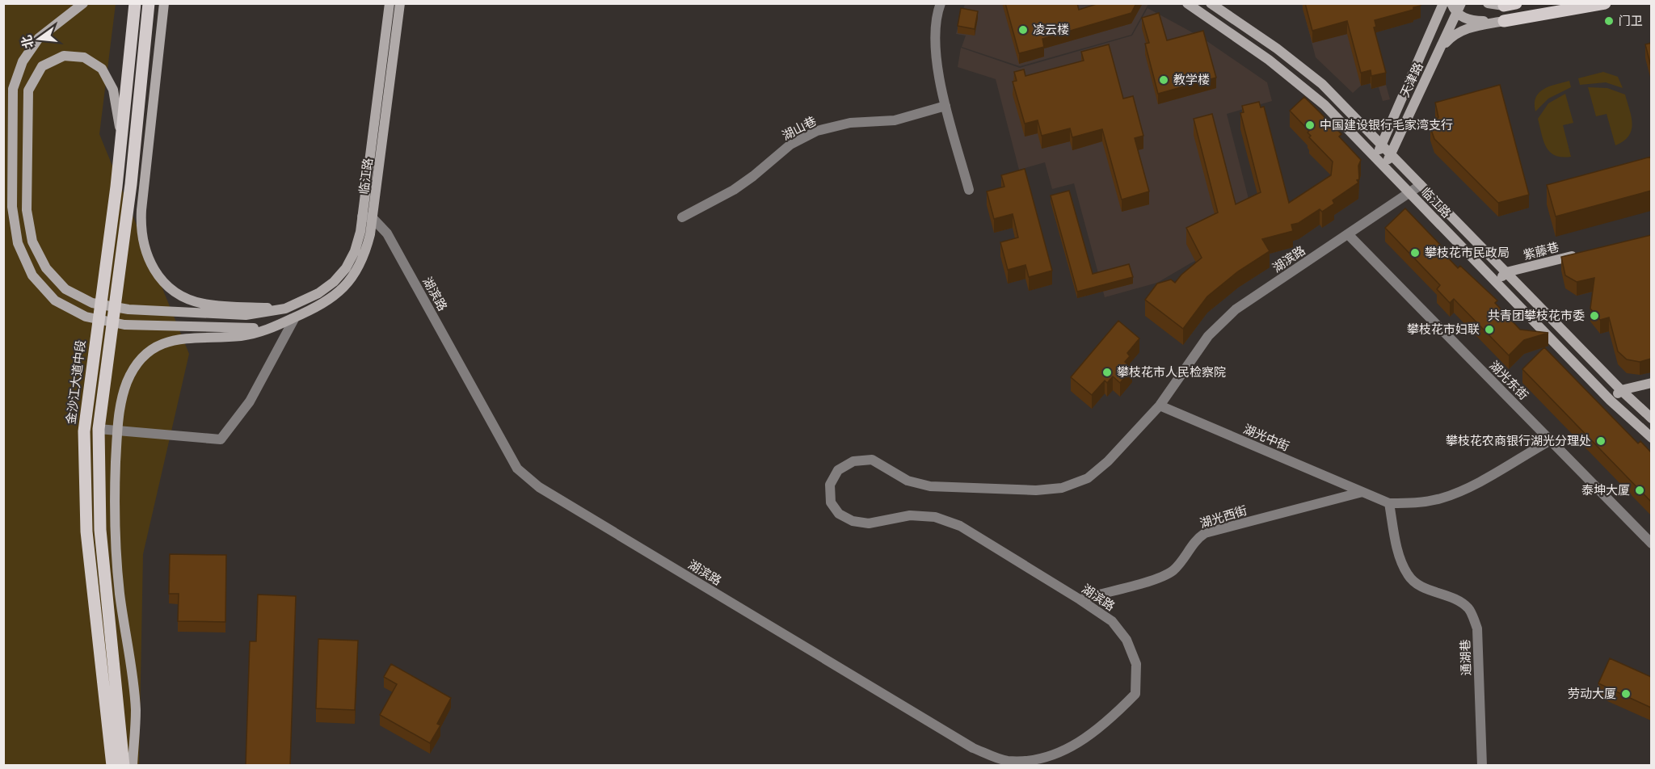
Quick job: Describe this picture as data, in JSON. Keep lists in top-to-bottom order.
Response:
{
  "streets": {
    "main road": [
      "天津路",
      "临江路",
      "紫藤巷",
      "金沙江大道中段"
    ],
    "street": [
      "湖山巷",
      "湖滨路",
      "湖光东街",
      "湖光中街",
      "湖光西街",
      "通湖巷"
    ]
  },
  "crossings": [
    ["天津路", "临江路"],
    ["临江路", "紫藤巷"],
    ["临江路", "湖滨路"],
    ["湖滨路", "湖光东街"],
    ["湖滨路", "湖光中街"],
    ["湖滨路", "湖光西街"],
    ["湖光中街", "湖光西街"],
    ["湖光中街", "通湖巷"]
  ],
  "places": [
    "门卫",
    "凌云楼",
    "教学楼",
    "中国建设银行毛家湾支行",
    "攀枝花市民政局",
    "共青团攀枝花市委",
    "攀枝花市妇联",
    "攀枝花市人民检察院",
    "攀枝花农商银行湖光分理处",
    "泰坤大厦",
    "劳动大厦"
  ],
  "north": "left"
}
